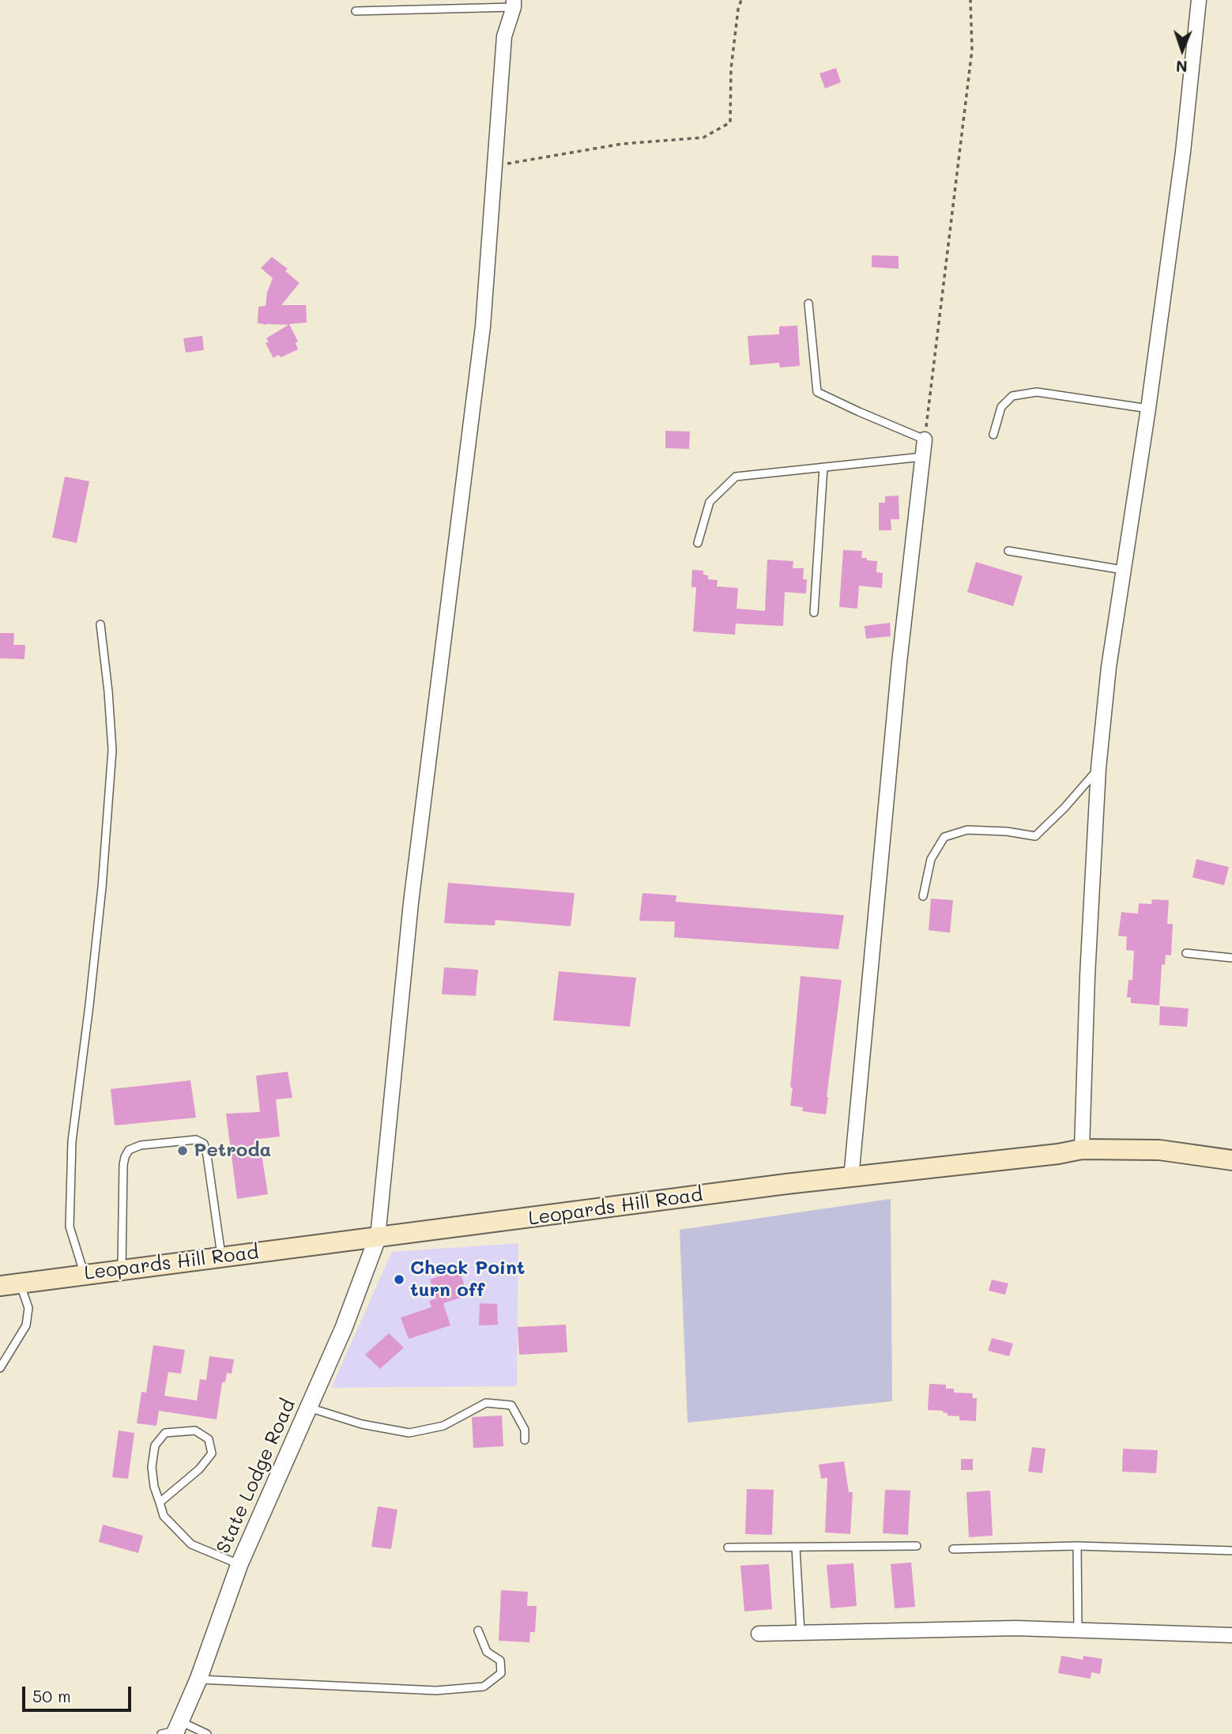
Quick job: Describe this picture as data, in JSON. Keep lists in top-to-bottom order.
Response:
{
  "streets": {
    "main road": ["Leopards Hill Road"],
    "street": ["State Lodge Road"]
  },
  "crossings": [
    ["Leopards Hill Road", "State Lodge Road"]
  ],
  "places": ["Petroda", "Check Point turn off"],
  "scale_bar": "50 m",
  "north": "bottom"
}
